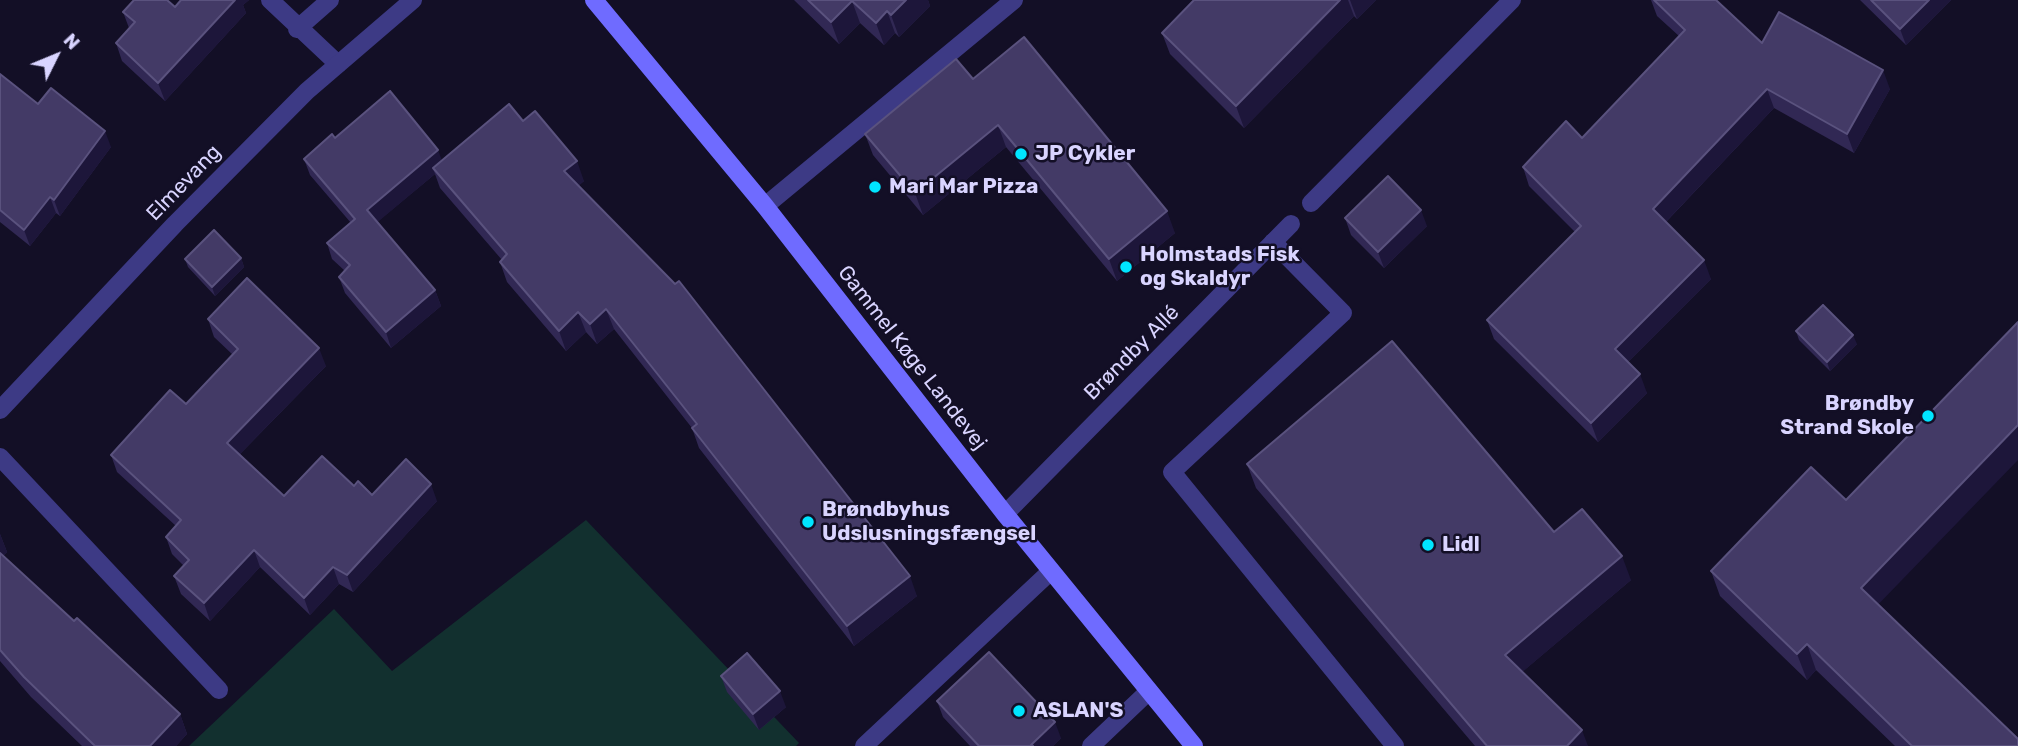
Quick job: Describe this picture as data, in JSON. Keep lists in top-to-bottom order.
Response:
{
  "streets": {
    "main road": ["Gammel Køge Landevej"],
    "street": ["Elmevang", "Brøndby Allé"]
  },
  "crossings": [
    ["Brøndby Allé", "Gammel Køge Landevej"]
  ],
  "places": [
    "JP Cykler",
    "Mari Mar Pizza",
    "Holmstads Fisk og Skaldyr",
    "Brøndby Strand Skole",
    "Brøndbyhus Udslusningsfængsel",
    "Lidl",
    "ASLAN'S"
  ],
  "north": "top right"
}
